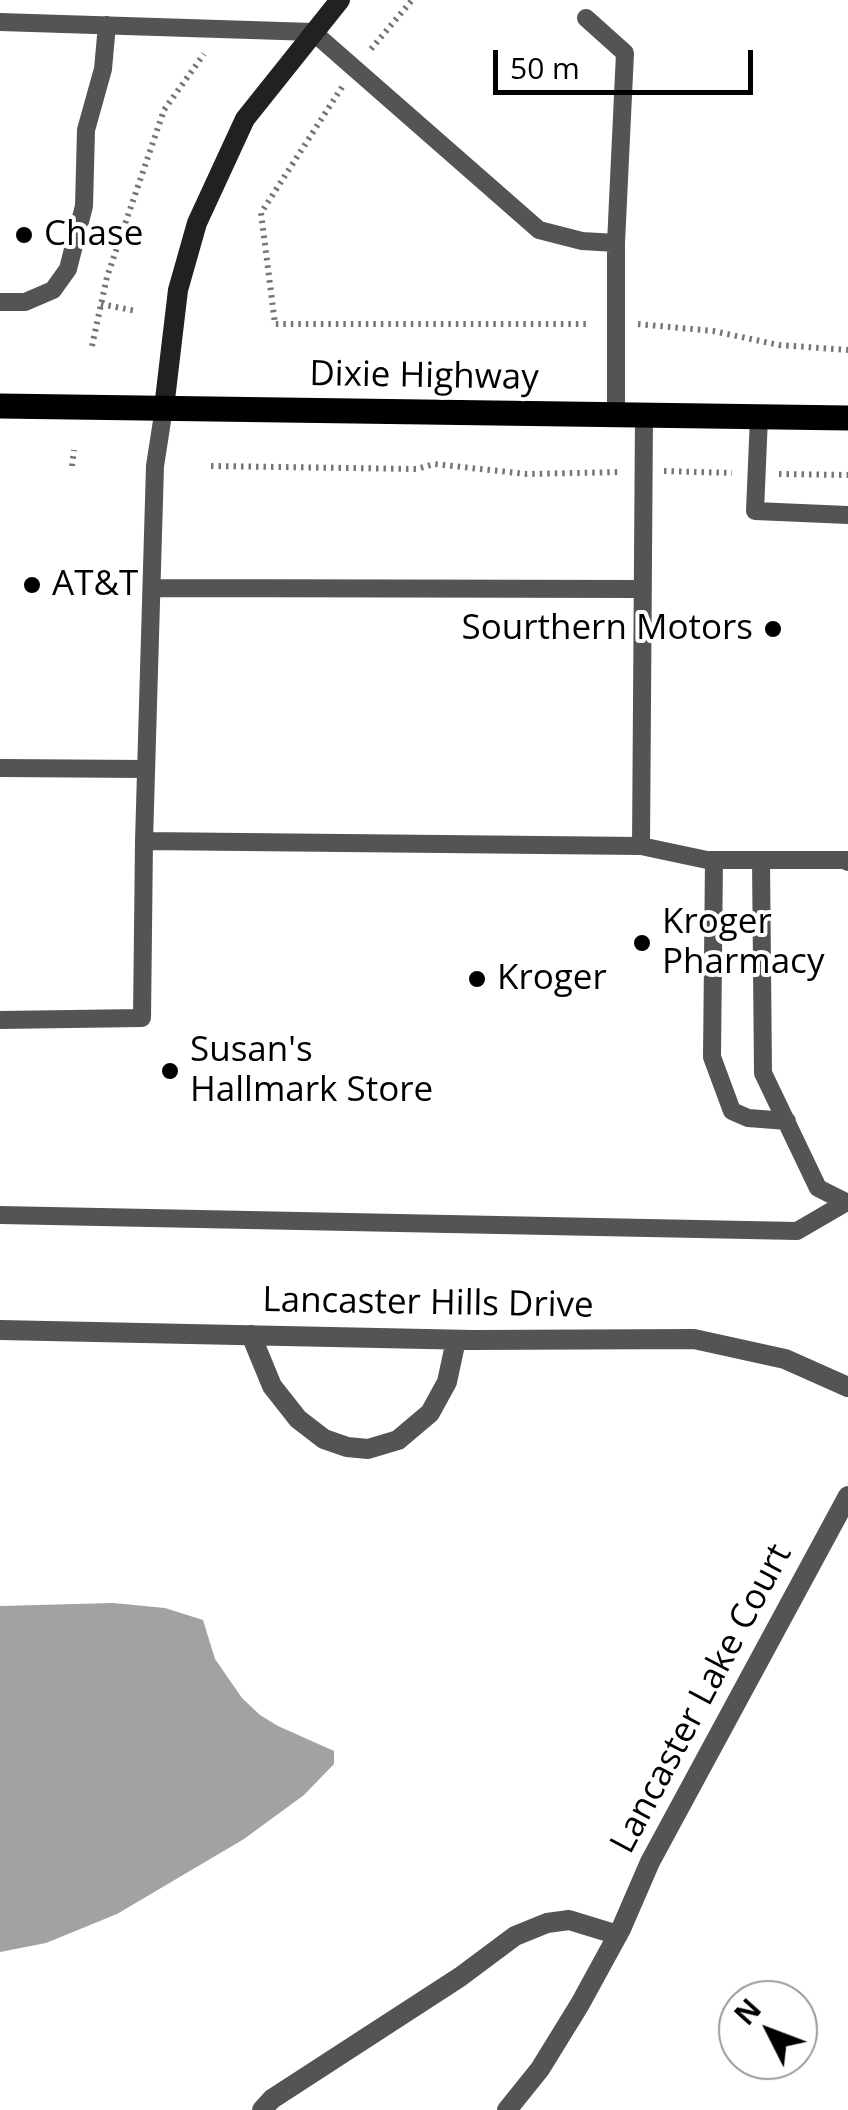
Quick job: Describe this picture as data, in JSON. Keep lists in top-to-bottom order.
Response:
{
  "streets": {
    "main road": ["Dixie Highway"],
    "street": ["Lancaster Hills Drive", "Lancaster Lake Court"]
  },
  "places": [
    "Chase",
    "AT&T",
    "Sourthern Motors",
    "Kroger Pharmacy",
    "Kroger",
    "Susan's Hallmark Store"
  ],
  "scale_bar": "50 m",
  "north": "top left"
}
